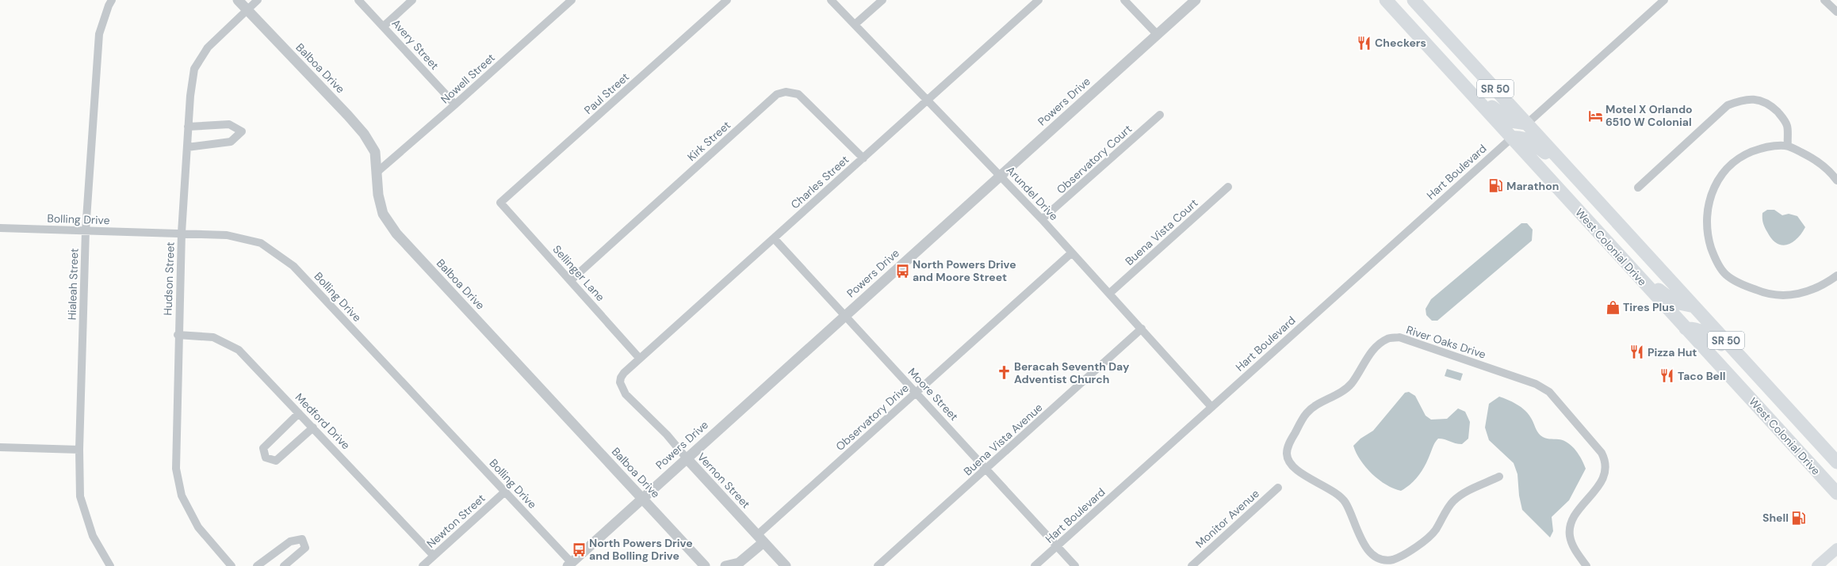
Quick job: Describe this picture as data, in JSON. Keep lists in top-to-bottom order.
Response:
{
  "streets": {
    "highway": ["SR 50", "West Colonial Drive"],
    "street": [
      "Avery Street",
      "Balboa Drive",
      "Nowell Street",
      "Paul Street",
      "Powers Drive",
      "Kirk Street",
      "Observatory Court",
      "Hart Boulevard",
      "Charles Street",
      "Arundel Drive",
      "Bolling Drive",
      "Buena Vista Court",
      "Sellinger Lane",
      "Hudson Street",
      "Hialeah Street",
      "River Oaks Drive",
      "Moore Street",
      "Observatory Drive",
      "Medford Drive",
      "Buena Vista Avenue",
      "Vernon Street",
      "Monitor Avenue",
      "Newton Street"
    ]
  },
  "crossings": [
    ["Avery Street", "Nowell Street"],
    ["Balboa Drive", "Nowell Street"],
    ["Balboa Drive", "Powers Drive"],
    ["Balboa Drive", "Hudson Street"],
    ["Paul Street", "Sellinger Lane"],
    ["Powers Drive", "Arundel Drive"],
    ["Powers Drive", "Bolling Drive"],
    ["Powers Drive", "Moore Street"],
    ["Powers Drive", "Vernon Street"],
    ["Kirk Street", "Charles Street"],
    ["Kirk Street", "Sellinger Lane"],
    ["Observatory Court", "Arundel Drive"],
    ["Hart Boulevard", "Arundel Drive"],
    ["Hart Boulevard", "West Colonial Drive"],
    ["Hart Boulevard", "Moore Street"],
    ["Charles Street", "Arundel Drive"],
    ["Charles Street", "Sellinger Lane"],
    ["Charles Street", "Moore Street"],
    ["Charles Street", "Vernon Street"],
    ["Arundel Drive", "Buena Vista Court"],
    ["Arundel Drive", "Observatory Drive"],
    ["Arundel Drive", "Buena Vista Avenue"],
    ["Bolling Drive", "Hudson Street"],
    ["Bolling Drive", "Hialeah Street"],
    ["Bolling Drive", "Newton Street"],
    ["Hudson Street", "Medford Drive"],
    ["Moore Street", "Observatory Drive"],
    ["Moore Street", "Buena Vista Avenue"],
    ["Observatory Drive", "Vernon Street"],
    ["Medford Drive", "Newton Street"]
  ],
  "places": {
    "restaurant": ["Checkers", "Pizza Hut", "Taco Bell"],
    "hotel": ["Motel X Orlando 6510 W Colonial"],
    "fuel station": ["Marathon", "Shell"],
    "bus stop": ["North Powers Drive and Moore Street", "North Powers Drive and Bolling Drive"],
    "shop": ["Tires Plus"],
    "church": ["Beracah Seventh Day Adventist Church"]
  }
}
